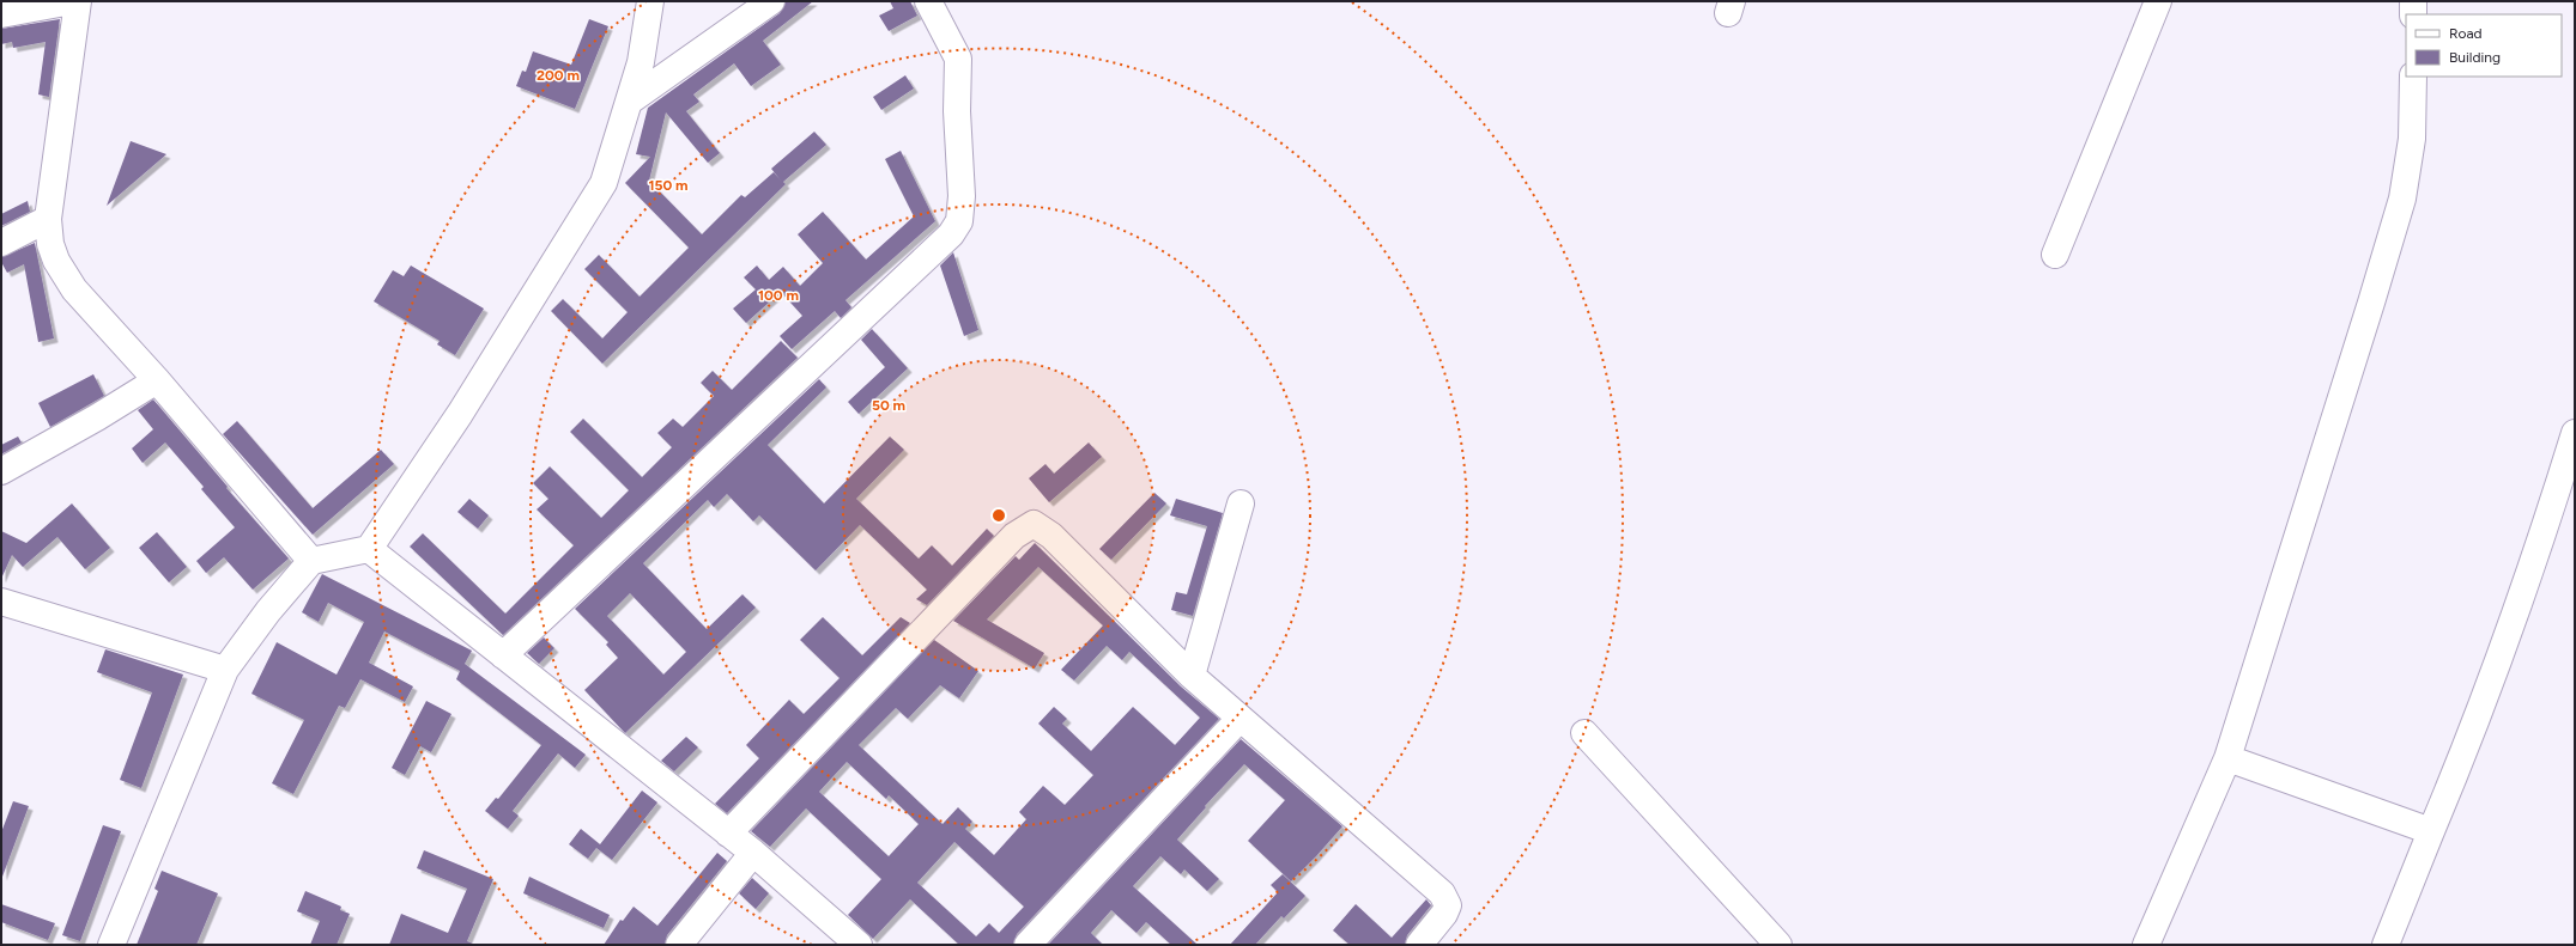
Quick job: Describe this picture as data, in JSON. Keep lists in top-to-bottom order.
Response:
{
  "legend": ["Road", "Building"],
  "rings": [
    "200 m",
    "150 m",
    "100 m",
    "50 m"
  ]
}
